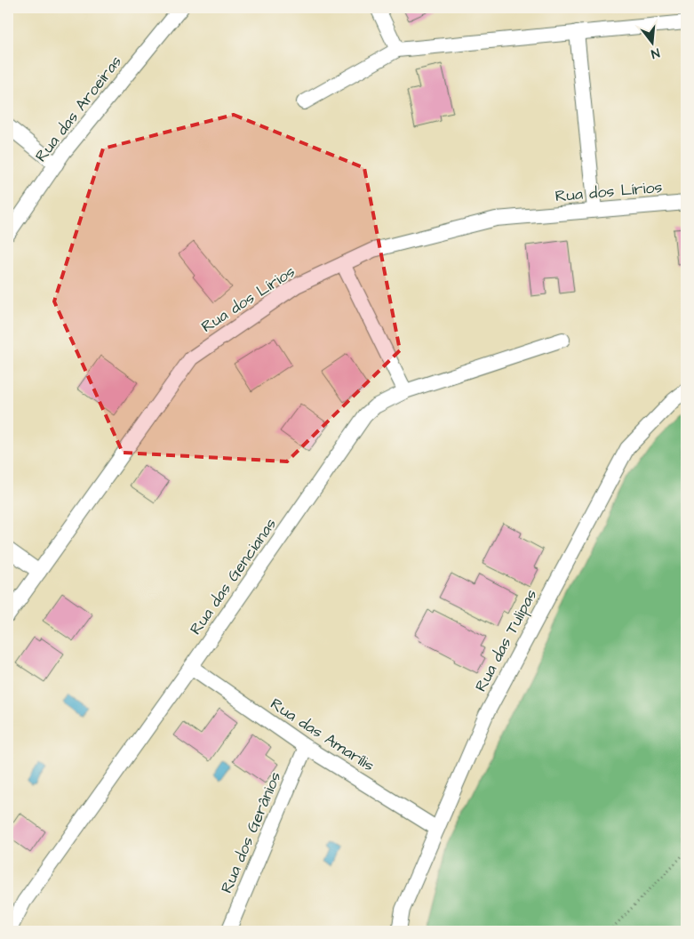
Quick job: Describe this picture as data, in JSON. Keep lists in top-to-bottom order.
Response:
{
  "streets": {
    "street": [
      "Rua das Aroeiras",
      "Rua dos Lírios",
      "Rua das Gencianas",
      "Rua das Tulipas",
      "Rua das Amarílis",
      "Rua dos Gerânios"
    ]
  },
  "crossings": [
    ["Rua das Gencianas", "Rua das Amarílis"],
    ["Rua das Tulipas", "Rua das Amarílis"],
    ["Rua das Amarílis", "Rua dos Gerânios"]
  ],
  "north": "bottom"
}
